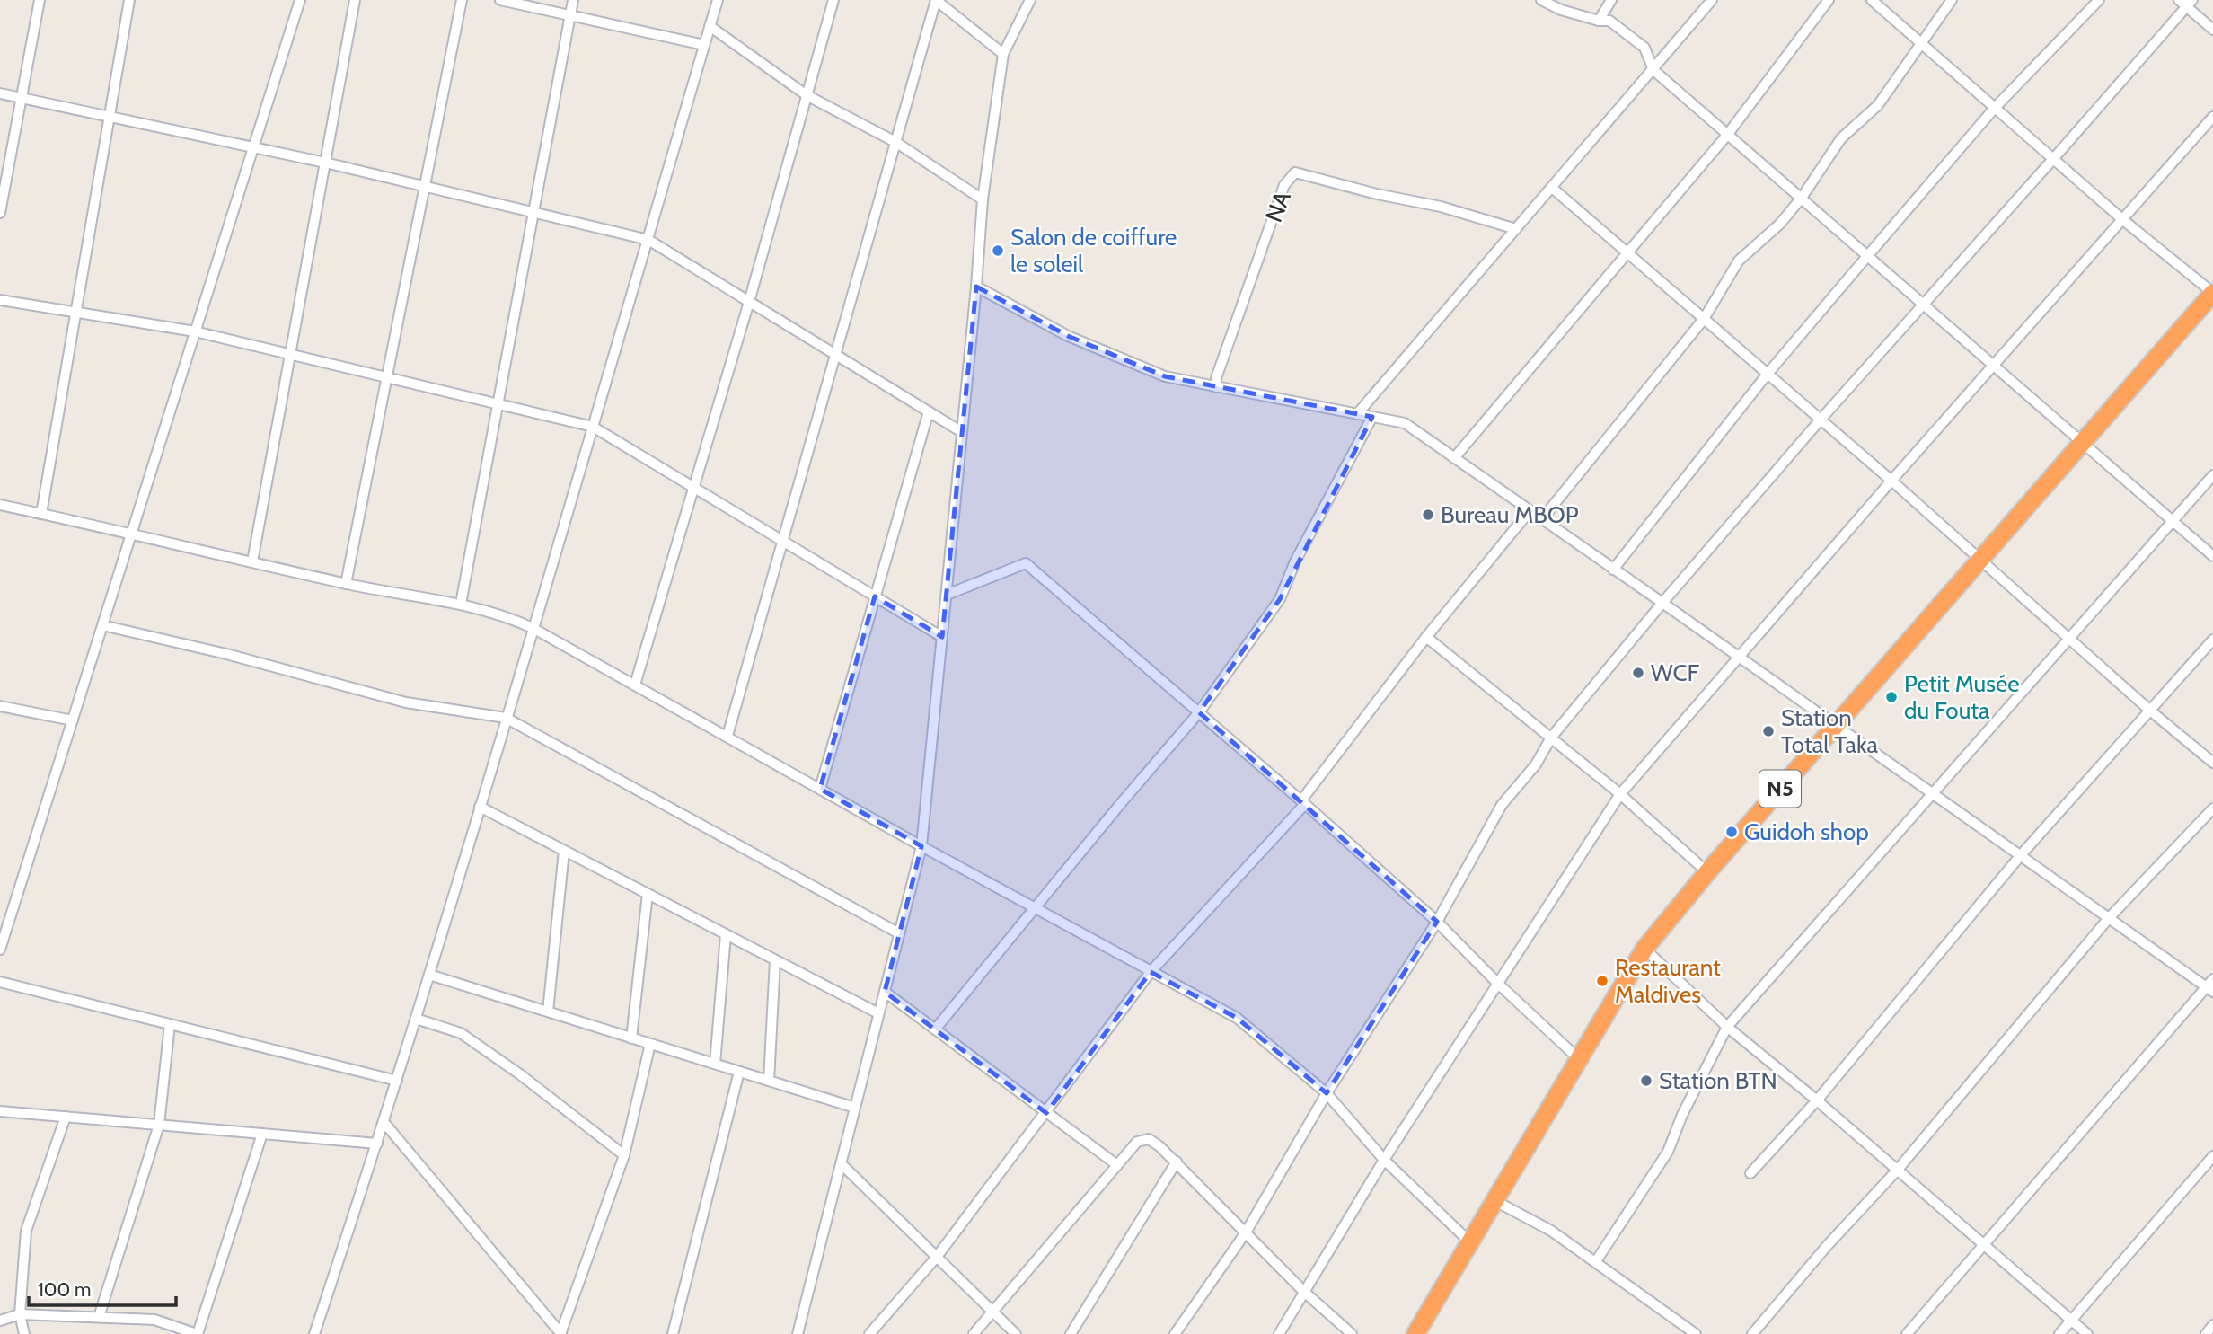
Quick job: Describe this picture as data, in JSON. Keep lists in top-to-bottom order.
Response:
{
  "streets": {
    "highway": ["N5"],
    "street": ["NA"]
  },
  "places": [
    "Salon de coiffure le soleil",
    "Bureau MBOP",
    "WCF",
    "Petit Musée du Fouta",
    "Station Total Taka",
    "Guidoh shop",
    "Restaurant Maldives",
    "Station BTN"
  ],
  "scale_bar": "100 m"
}
